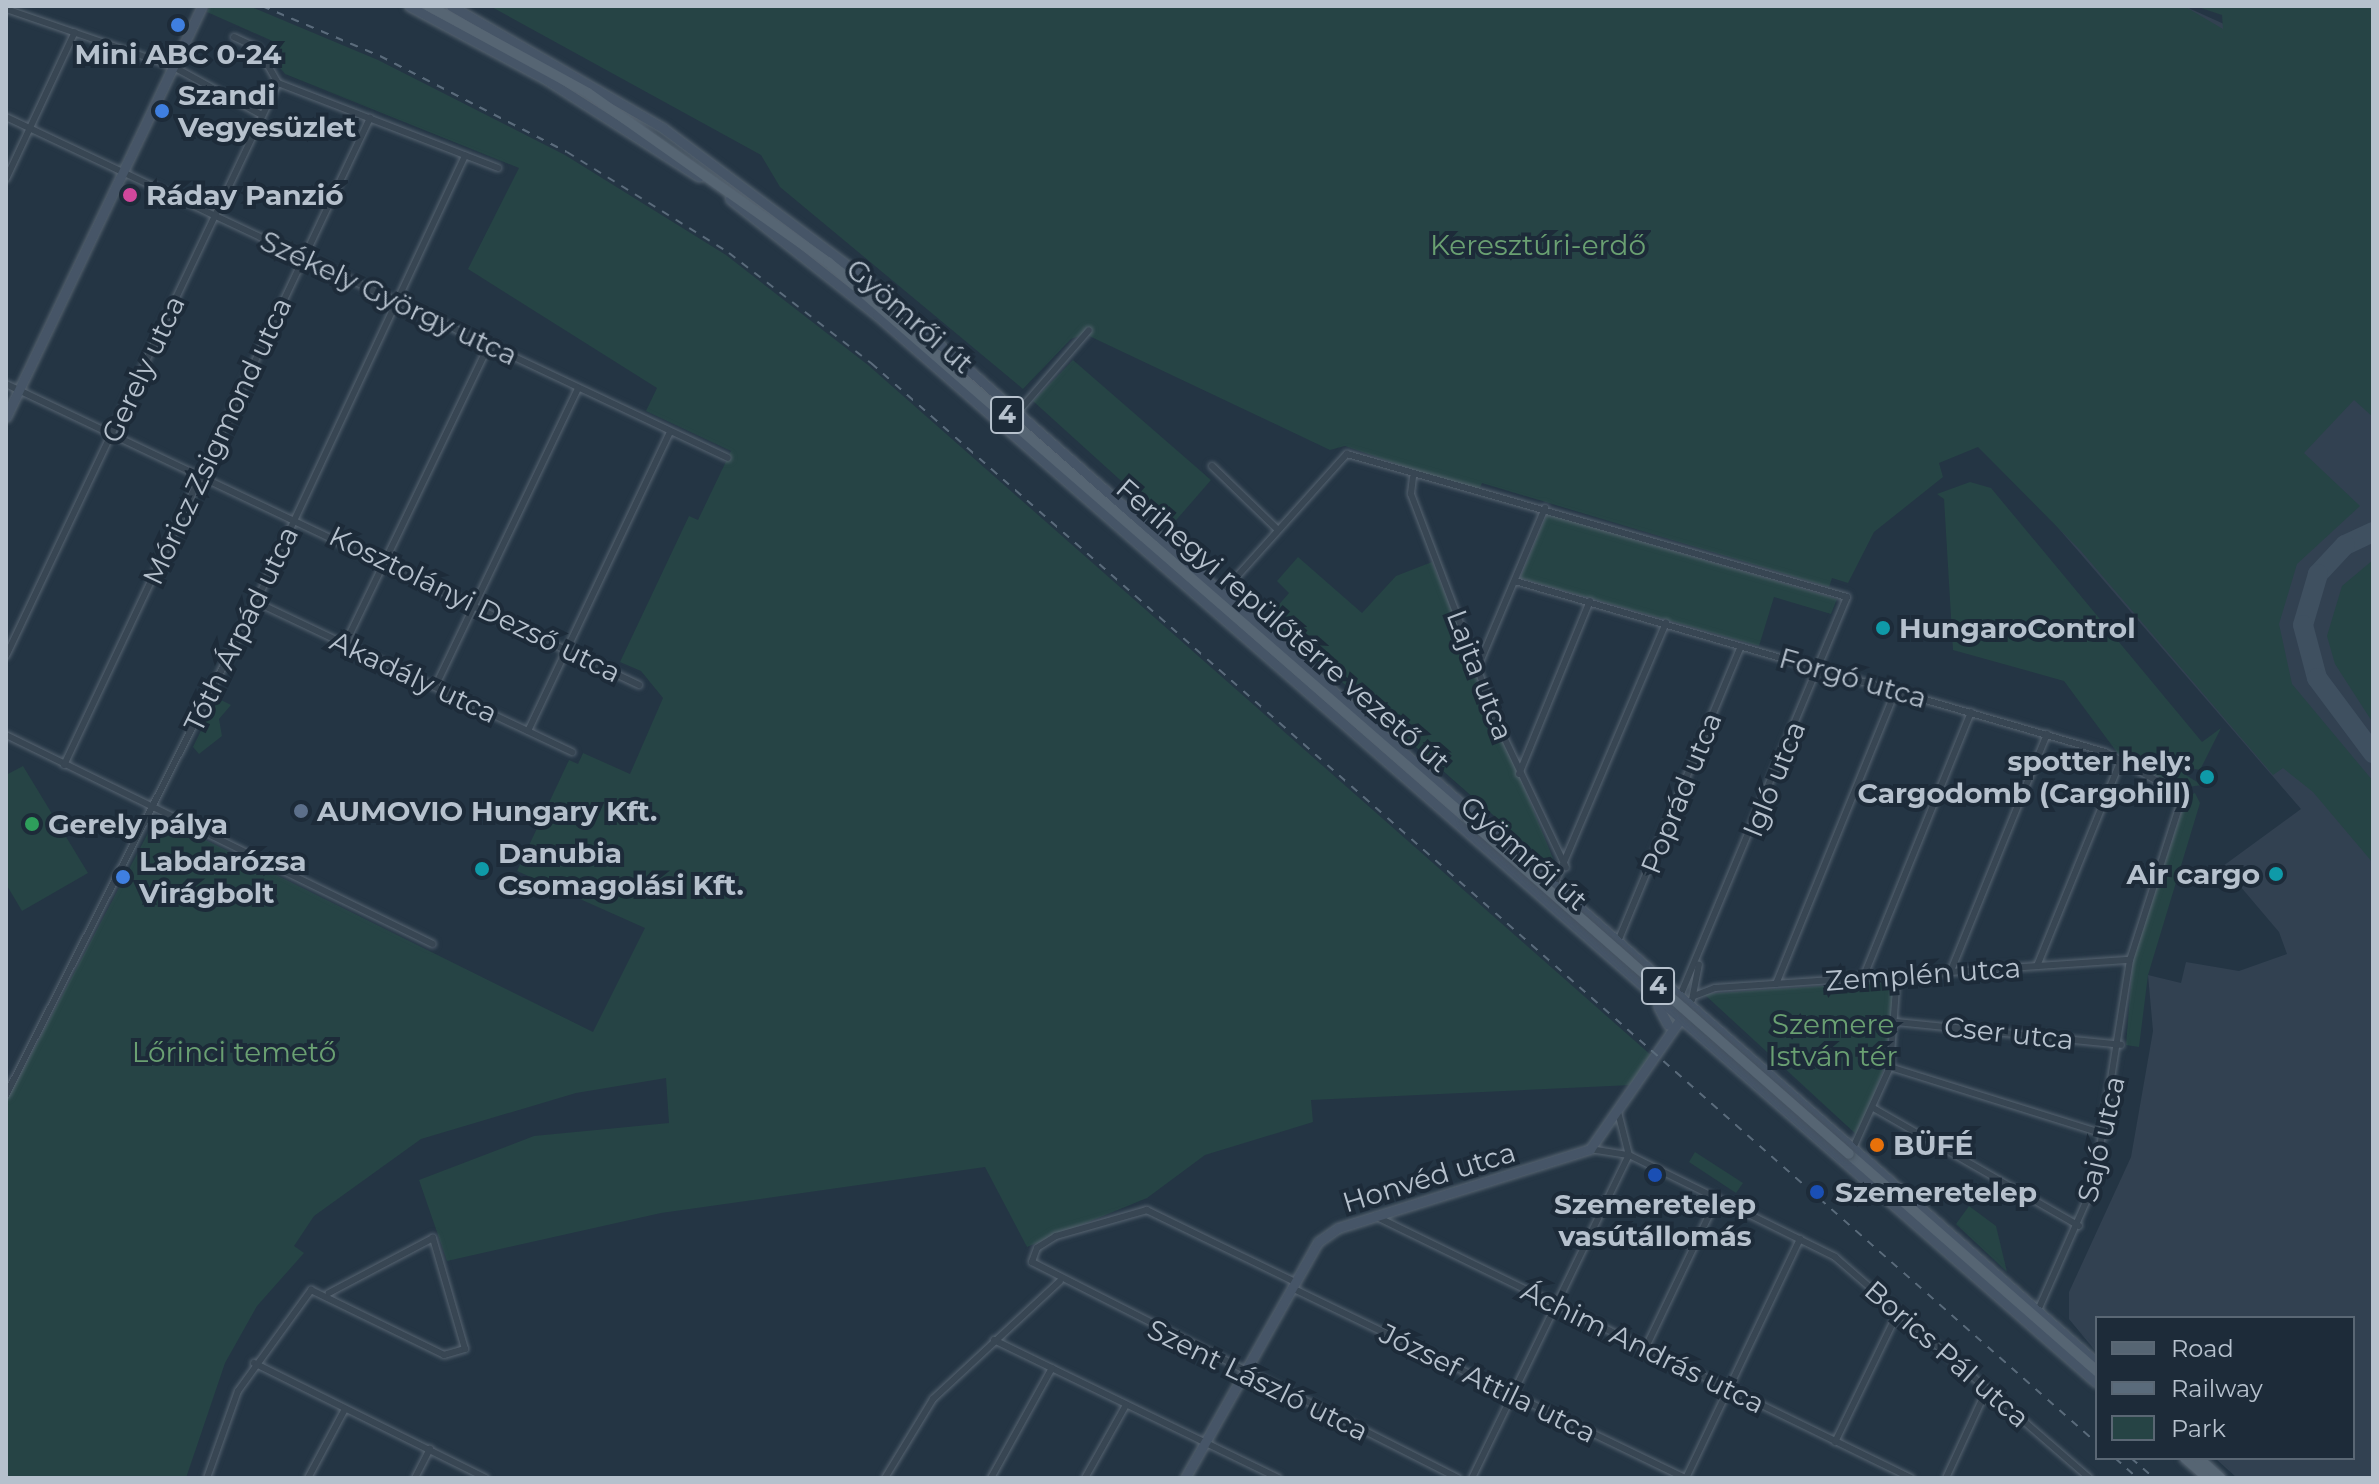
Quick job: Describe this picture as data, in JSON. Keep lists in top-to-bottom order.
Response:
{
  "streets": {
    "main road": ["4", "Ferihegyi repülőtérre vezető út"],
    "street": [
      "Székely György utca",
      "Gyömrői út",
      "Gerely utca",
      "Móricz Zsigmond utca",
      "Kosztolányi Dezső utca",
      "Tóth Árpád utca",
      "Lajta utca",
      "Akadály utca",
      "Forgó utca",
      "Igló utca",
      "Poprád utca",
      "Zemplén utca",
      "Cser utca",
      "Sajó utca",
      "Honvéd utca",
      "Áchim András utca",
      "Borics Pál utca",
      "Szent László utca",
      "József Attila utca"
    ]
  },
  "crossings": [
    ["Székely György utca", "Gerely utca"],
    ["Székely György utca", "Móricz Zsigmond utca"],
    ["Székely György utca", "Tóth Árpád utca"],
    ["Gyömrői út", "Ferihegyi repülőtérre vezető út"],
    ["Gyömrői út", "Igló utca"],
    ["Gyömrői út", "Poprád utca"],
    ["Gyömrői út", "Zemplén utca"],
    ["Gyömrői út", "Sajó utca"],
    ["Gerely utca", "Kosztolányi Dezső utca"],
    ["Móricz Zsigmond utca", "Kosztolányi Dezső utca"],
    ["Kosztolányi Dezső utca", "Tóth Árpád utca"],
    ["Tóth Árpád utca", "Akadály utca"],
    ["Forgó utca", "Igló utca"],
    ["Forgó utca", "Poprád utca"],
    ["Forgó utca", "Sajó utca"],
    ["Igló utca", "Zemplén utca"],
    ["Zemplén utca", "Sajó utca"],
    ["Cser utca", "Sajó utca"],
    ["Honvéd utca", "Áchim András utca"],
    ["Honvéd utca", "Szent László utca"],
    ["Honvéd utca", "József Attila utca"],
    ["Szent László utca", "József Attila utca"]
  ],
  "parks": ["Keresztúri-erdő", "Szemere István tér", "Lőrinci temető"],
  "places": [
    "Mini ABC 0-24",
    "Szandi Vegyesüzlet",
    "Ráday Panzió",
    "HungaroControl",
    "spotter hely: Cargodomb (Cargohill)",
    "AUMOVIO Hungary Kft.",
    "Gerely pálya",
    "Danubia Csomagolási Kft.",
    "Air cargo",
    "Labdarózsa Virágbolt",
    "BÜFÉ",
    "Szemeretelep vasútállomás",
    "Szemeretelep"
  ],
  "legend": ["Road", "Railway", "Park"]
}
